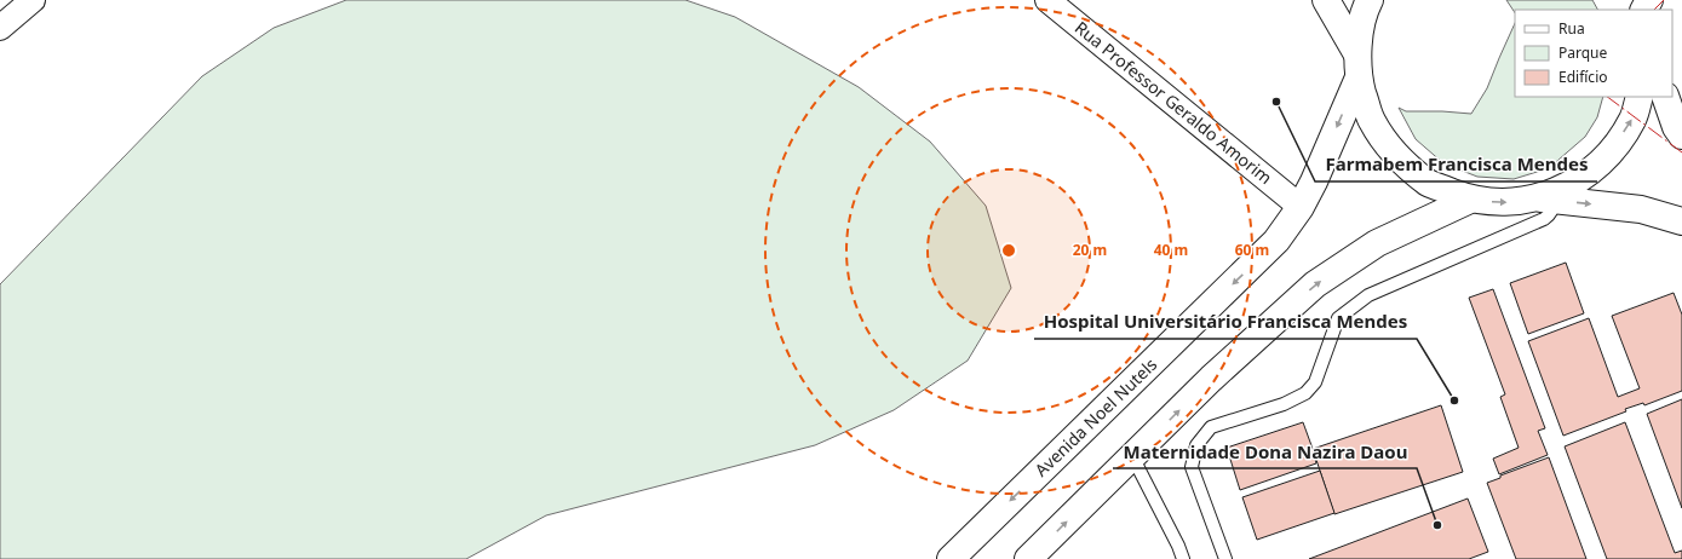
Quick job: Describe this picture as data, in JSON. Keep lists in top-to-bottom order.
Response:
{
  "streets": {
    "street": ["Rua Professor Geraldo Amorim", "Avenida Noel Nutels"]
  },
  "crossings": [
    ["Rua Professor Geraldo Amorim", "Avenida Noel Nutels"]
  ],
  "places": ["Farmabem Francisca Mendes", "Hospital Universitário Francisca Mendes", "Maternidade Dona Nazira Daou"],
  "legend": ["Rua", "Parque", "Edifício"],
  "rings": ["20 m", "40 m", "60 m"]
}
